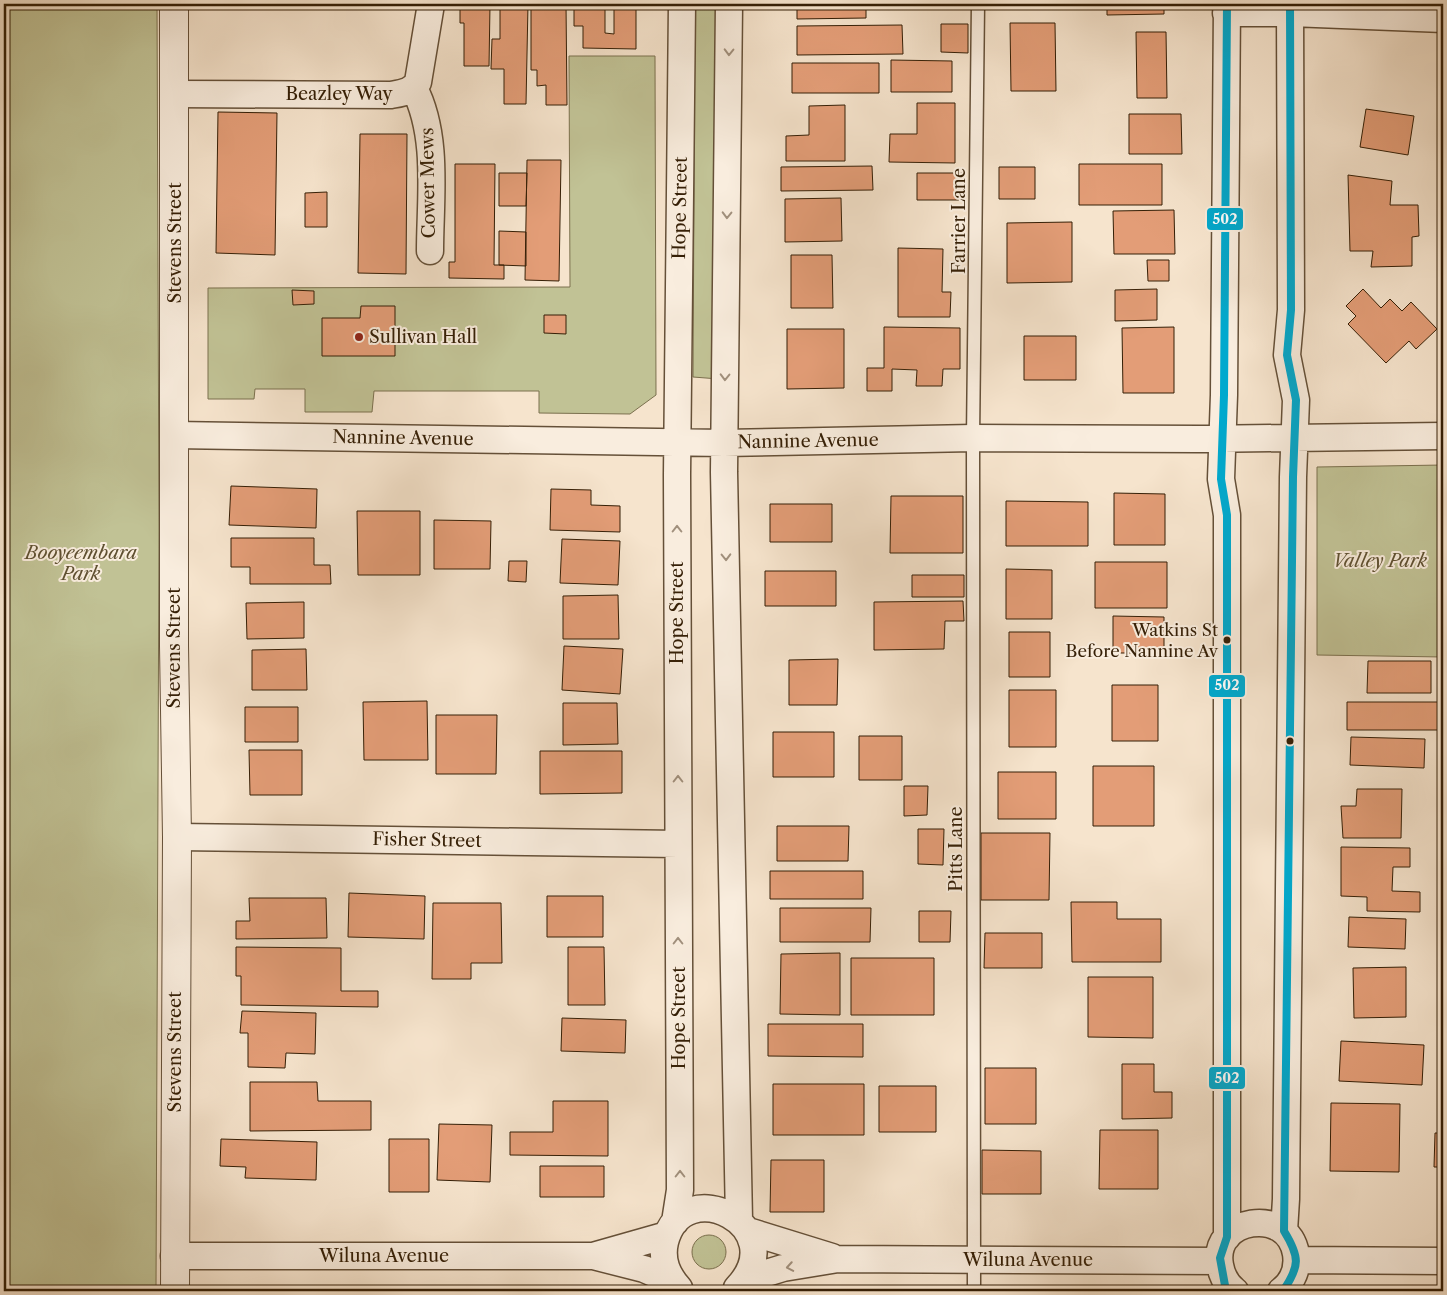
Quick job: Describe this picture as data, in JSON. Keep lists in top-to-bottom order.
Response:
{
  "streets": {
    "street": [
      "Beazley Way",
      "Cower Mews",
      "Hope Street",
      "Stevens Street",
      "Nannine Avenue",
      "Fisher Street",
      "Wiluna Avenue"
    ],
    "lane": ["Farrier Lane", "Pitts Lane"]
  },
  "crossings": [
    ["Beazley Way", "Cower Mews"],
    ["Beazley Way", "Stevens Street"],
    ["Hope Street", "Nannine Avenue"],
    ["Hope Street", "Fisher Street"],
    ["Hope Street", "Wiluna Avenue"],
    ["Farrier Lane", "Nannine Avenue"],
    ["Farrier Lane", "Pitts Lane"],
    ["Stevens Street", "Nannine Avenue"],
    ["Stevens Street", "Fisher Street"],
    ["Stevens Street", "Wiluna Avenue"],
    ["Nannine Avenue", "Pitts Lane"],
    ["Pitts Lane", "Wiluna Avenue"]
  ],
  "parks": ["Booyeembara Park", "Valley Park"],
  "places": ["Sullivan Hall", "Watkins St Before Nannine Av"],
  "lines": ["transit line 502"]
}
